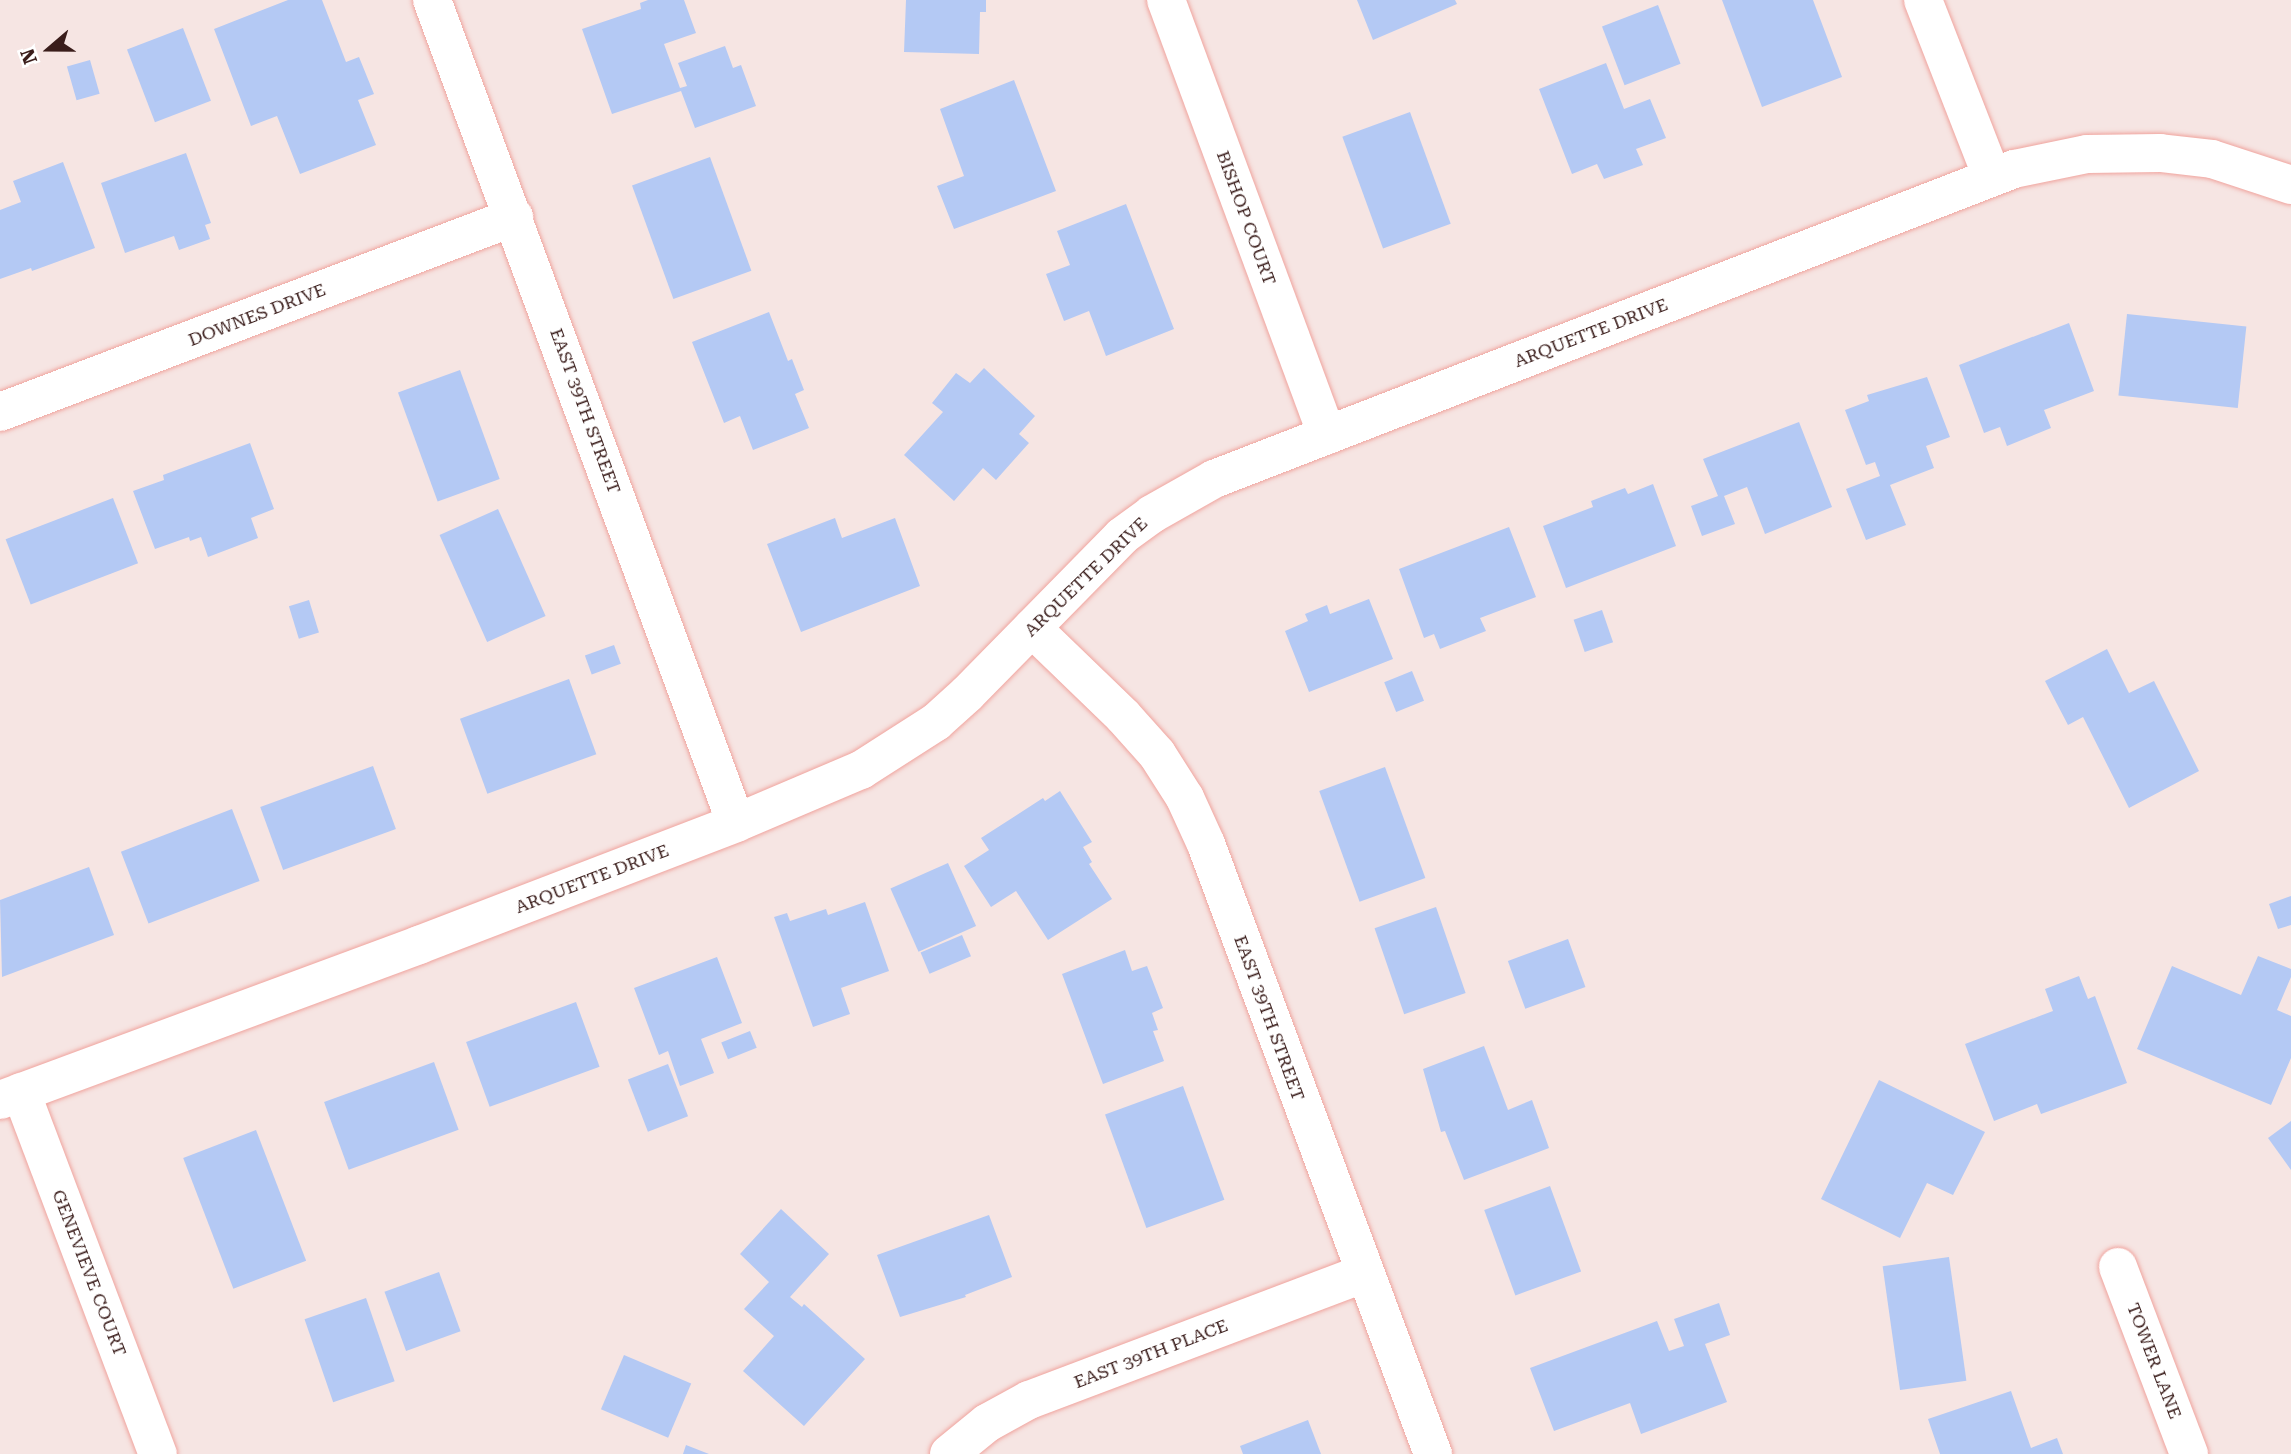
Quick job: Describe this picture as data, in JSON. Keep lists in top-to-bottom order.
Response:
{
  "streets": {
    "street": [
      "BISHOP COURT",
      "DOWNES DRIVE",
      "ARQUETTE DRIVE",
      "EAST 39TH STREET",
      "GENEVIEVE COURT",
      "EAST 39TH PLACE",
      "TOWER LANE"
    ]
  },
  "crossings": [
    ["BISHOP COURT", "ARQUETTE DRIVE"],
    ["DOWNES DRIVE", "EAST 39TH STREET"],
    ["ARQUETTE DRIVE", "EAST 39TH STREET"],
    ["ARQUETTE DRIVE", "GENEVIEVE COURT"],
    ["EAST 39TH STREET", "EAST 39TH PLACE"]
  ],
  "north": "left"
}
